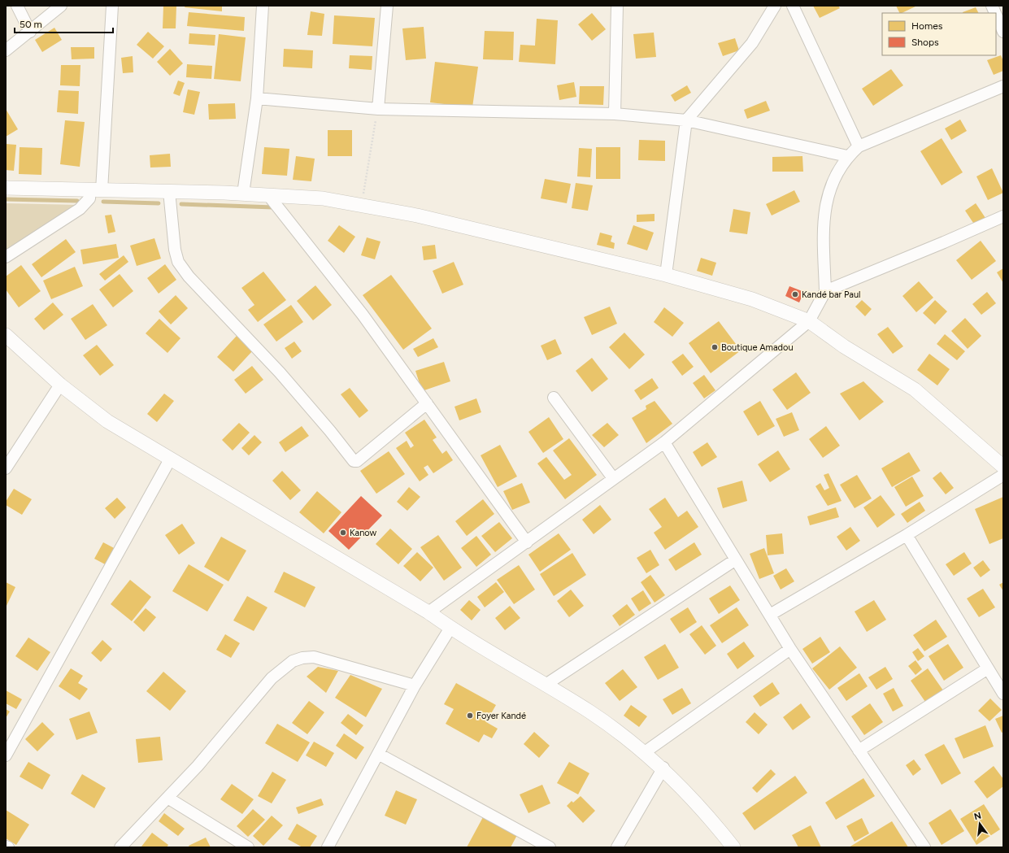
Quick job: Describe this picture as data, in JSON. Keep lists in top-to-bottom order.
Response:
{
  "places": [
    "Kandé bar Paul",
    "Boutique Amadou",
    "Kanow",
    "Foyer Kandé"
  ],
  "legend": ["Homes", "Shops"],
  "scale_bar": "50 m",
  "north": "top"
}
